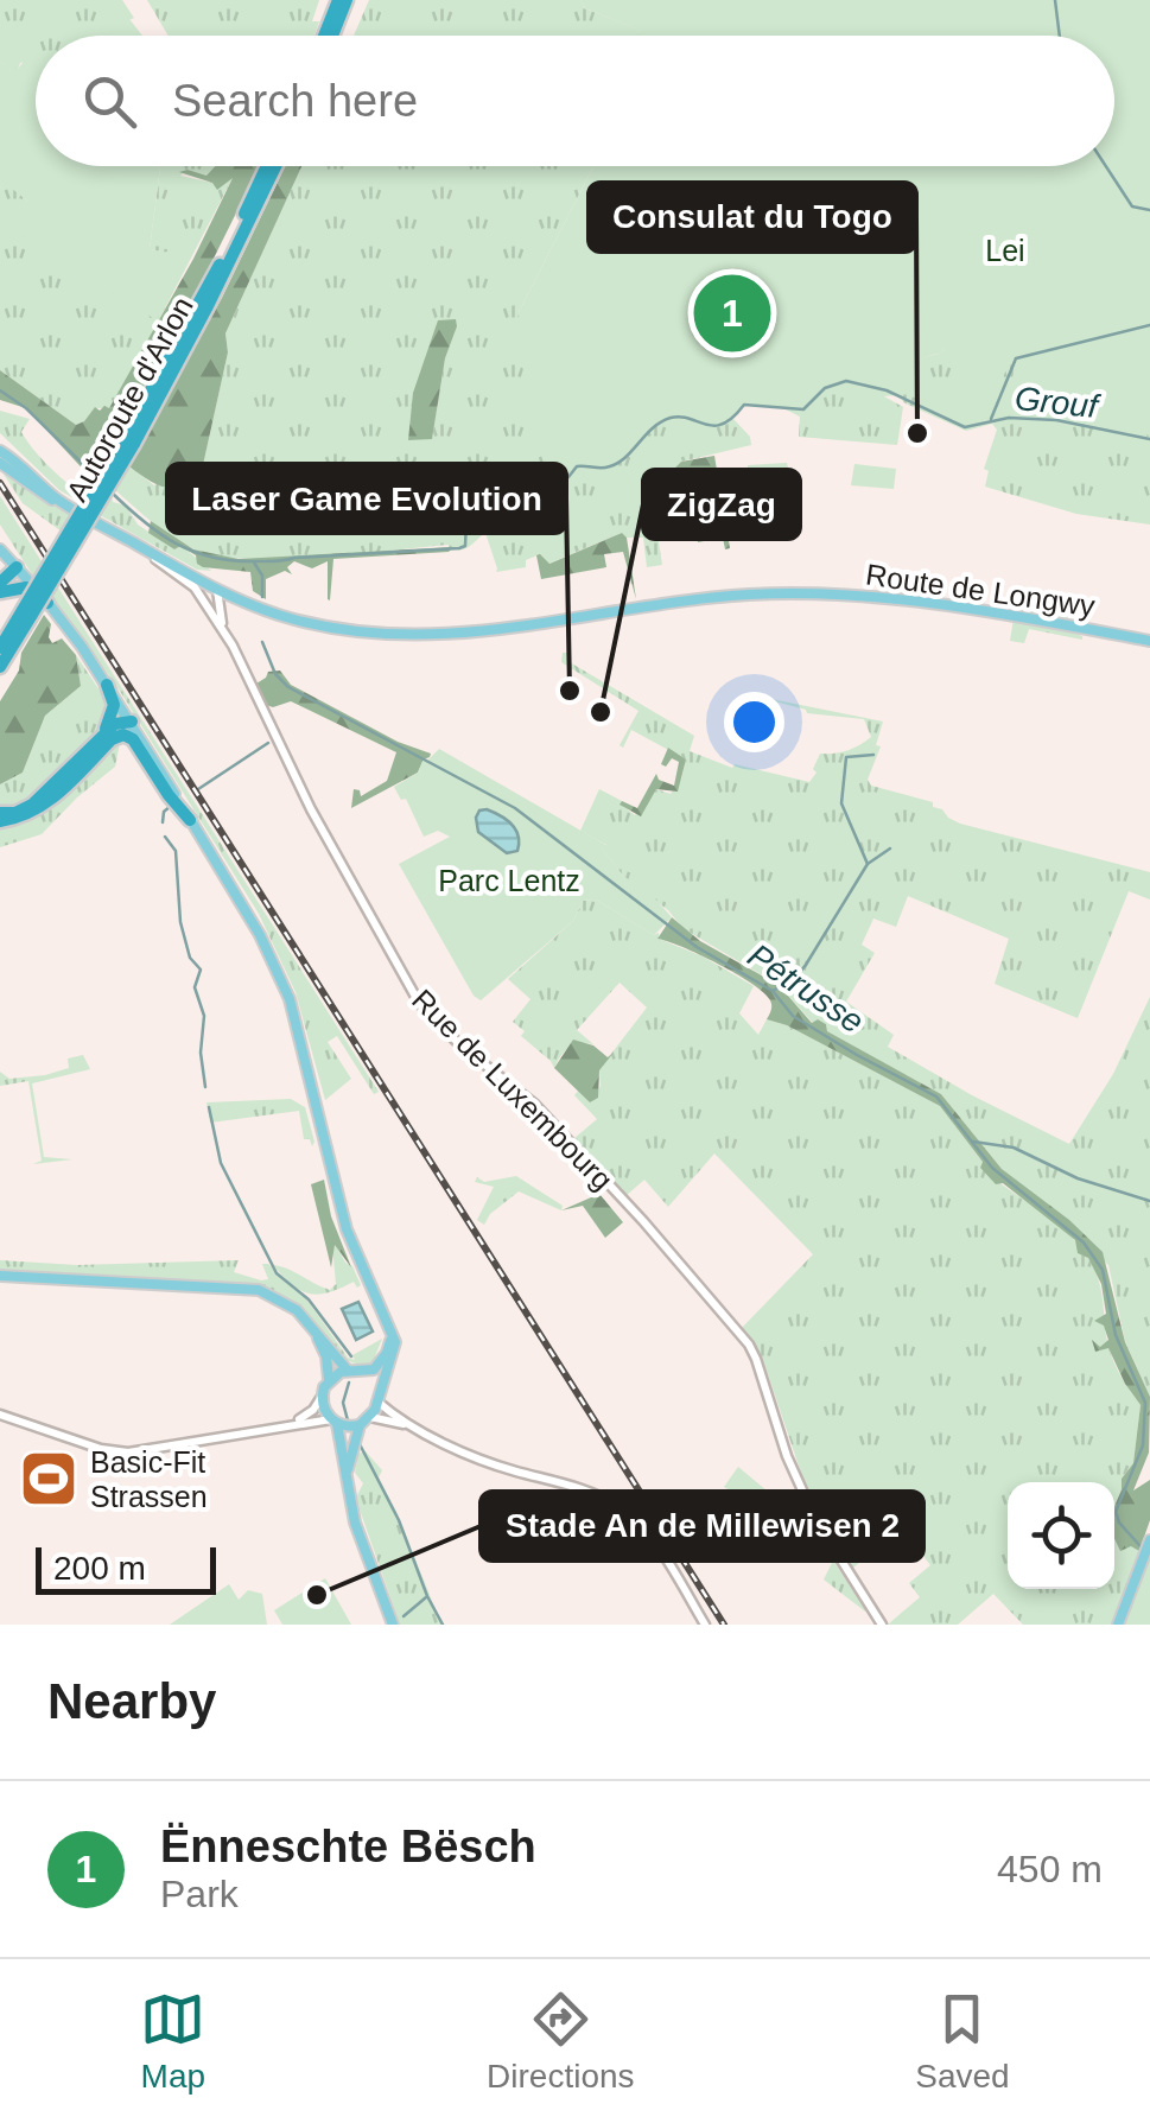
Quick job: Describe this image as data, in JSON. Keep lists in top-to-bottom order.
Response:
{
  "streets": {
    "highway": ["Autoroute d'Arlon"],
    "main road": ["Route de Longwy", "Rue de Luxembourg"]
  },
  "crossings": [
    ["Route de Longwy", "Rue de Luxembourg"]
  ],
  "water": ["Grouf", "Pétrusse"],
  "parks": ["Lei", "Parc Lentz"],
  "places": {
    "other": [
      "Consulat du Togo",
      "Laser Game Evolution",
      "ZigZag",
      "Stade An de Millewisen 2"
    ],
    "sports": ["Basic-Fit Strassen"]
  },
  "scale_bar": "200 m",
  "page": {
    "search": "Search here",
    "pins": "1",
    "scale": "200 m",
    "heading": "Nearby",
    "list": [
      {
        "mark": "1",
        "name": "Ënneschte Bësch",
        "note": "Park",
        "value": "450 m"
      }
    ],
    "nav": ["Map", "Directions", "Saved"]
  }
}
